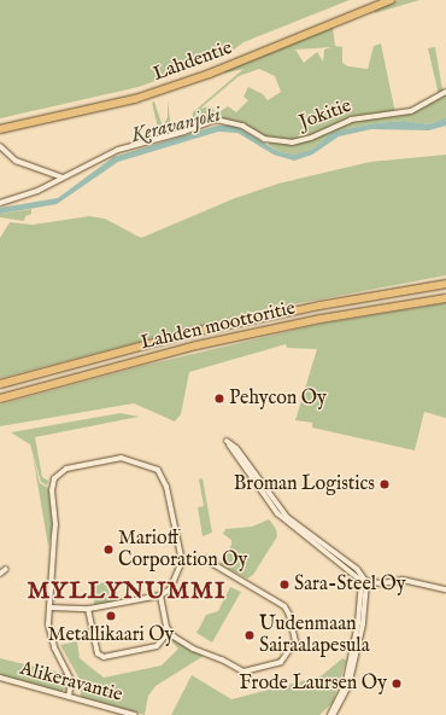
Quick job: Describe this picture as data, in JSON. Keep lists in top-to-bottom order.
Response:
{
  "streets": {
    "highway": ["Lahden moottoritie"],
    "main road": ["Lahdentie"],
    "street": ["Jokitie", "Alikeravantie"]
  },
  "districts": ["MYLLYNUMMI"],
  "water": ["Keravanjoki"],
  "places": [
    "Pehycon Oy",
    "Broman Logistics",
    "Marioff Corporation Oy",
    "Sara-Steel Oy",
    "Metallikaari Oy",
    "Uudenmaan Sairaalapesula",
    "Frode Laursen Oy"
  ]
}
